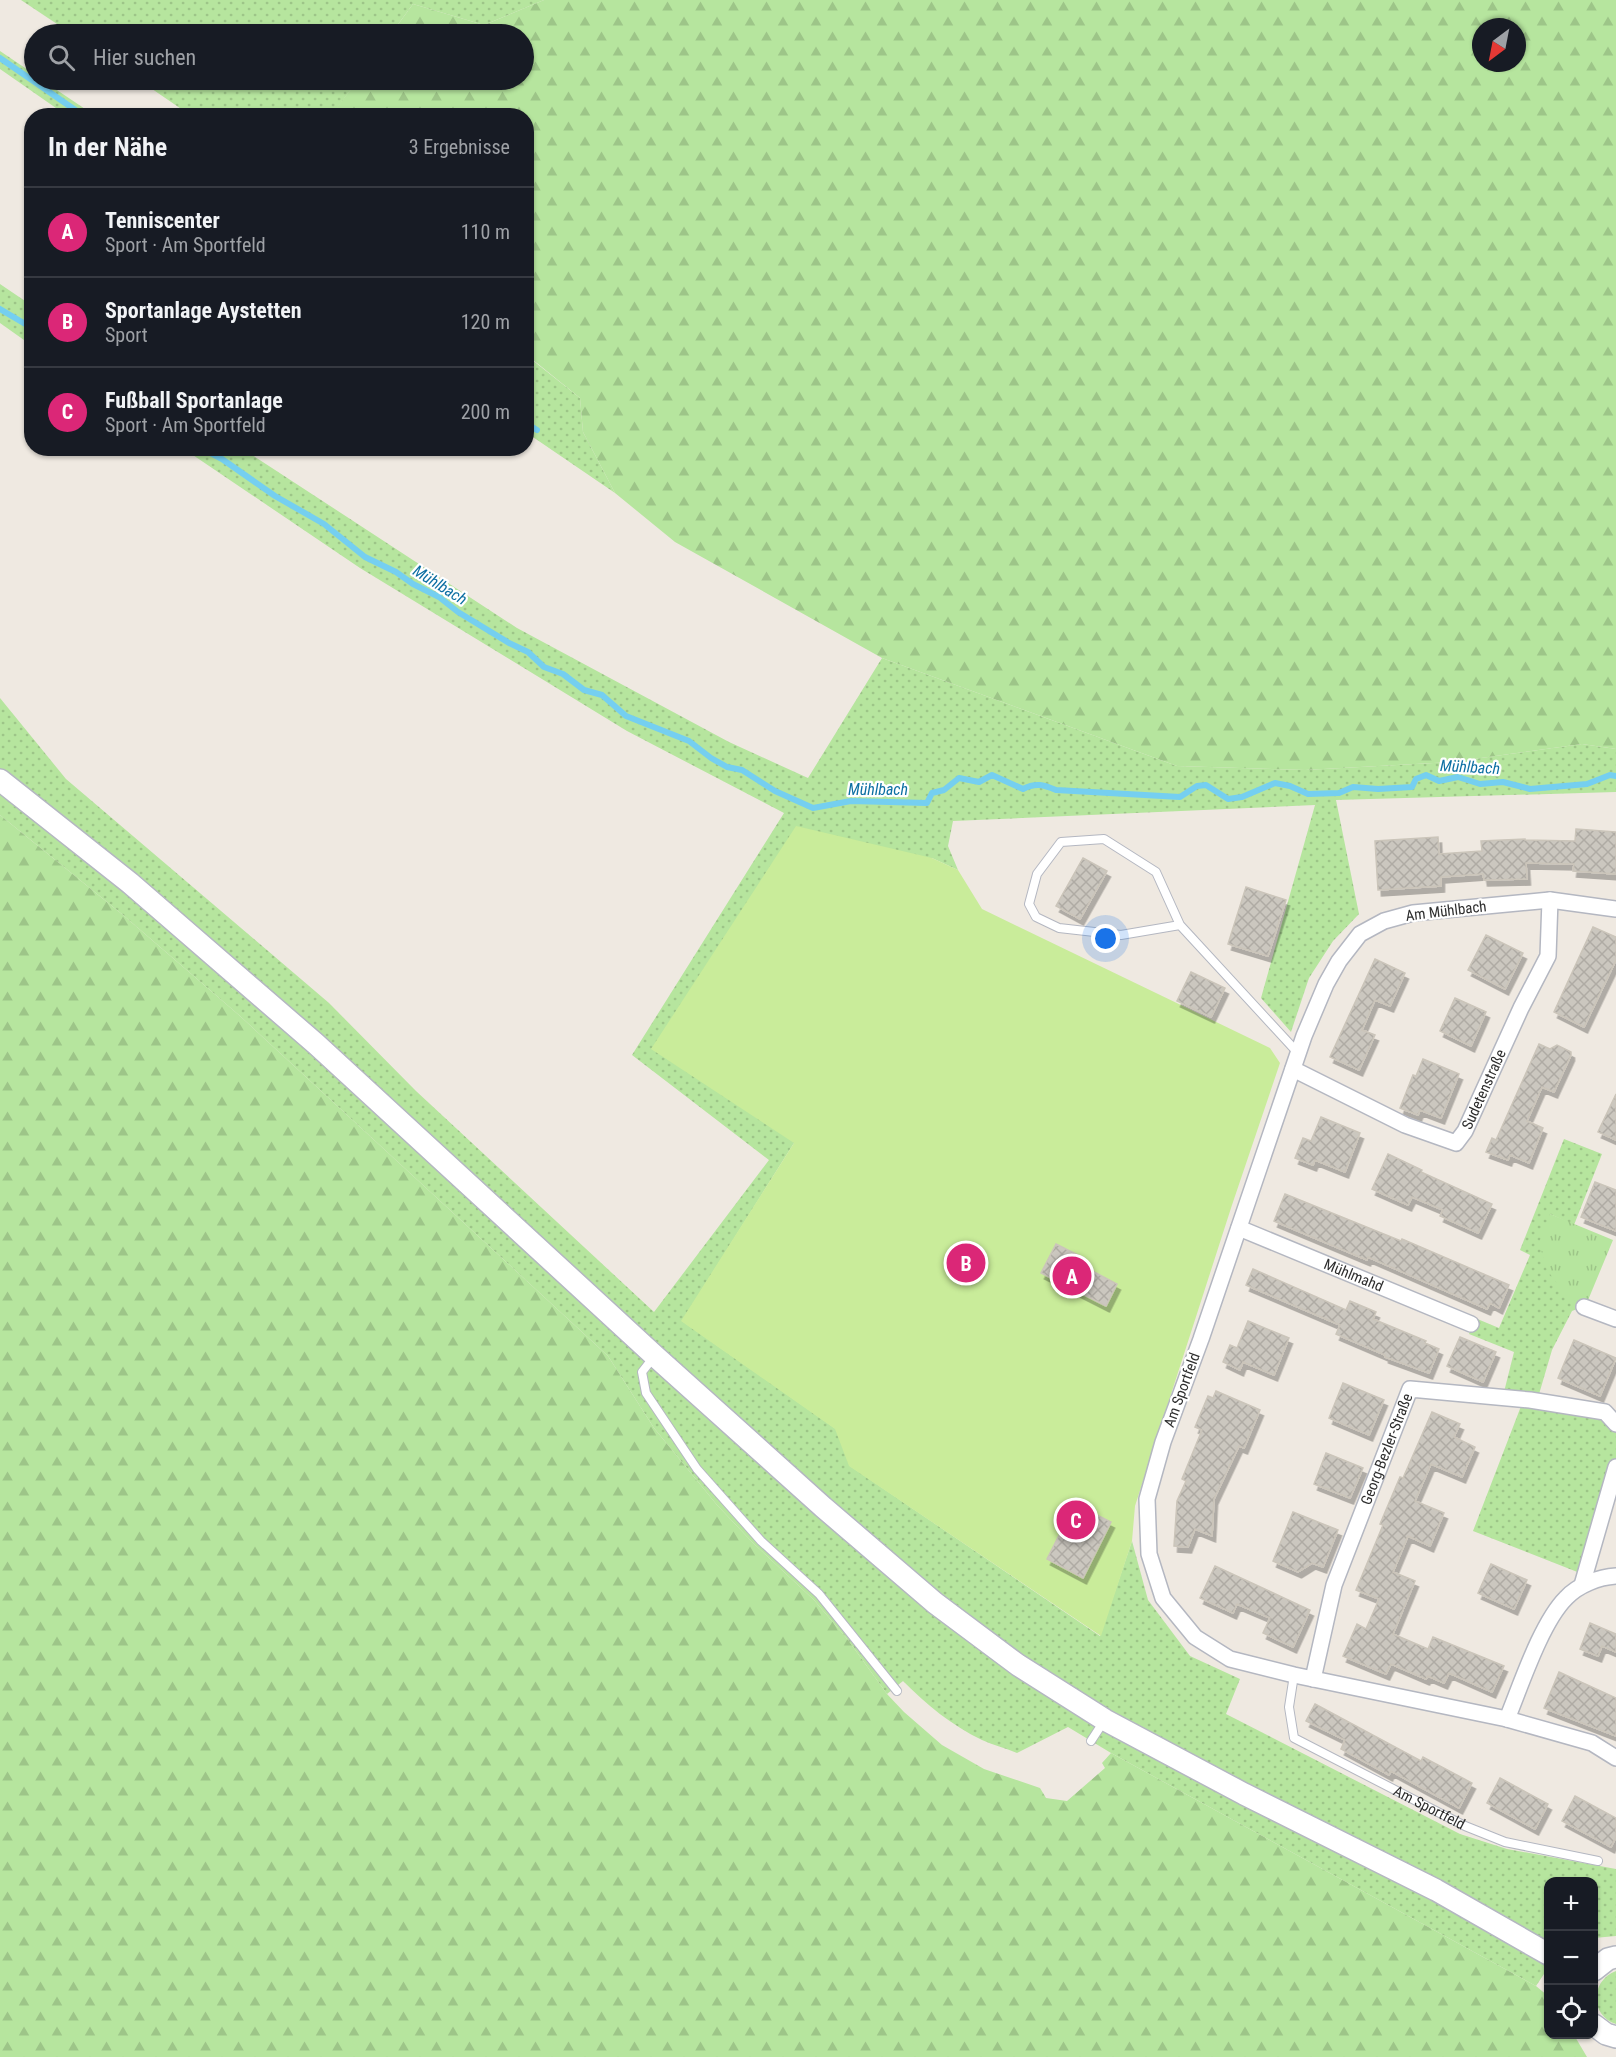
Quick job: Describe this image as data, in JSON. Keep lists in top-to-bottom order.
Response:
{
  "streets": {
    "street": [
      "Am Mühlbach",
      "Sudetenstraße",
      "Mühlmahd",
      "Am Sportfeld",
      "Georg-Bezler-Straße"
    ]
  },
  "crossings": [
    ["Am Mühlbach", "Sudetenstraße"],
    ["Am Mühlbach", "Am Sportfeld"],
    ["Sudetenstraße", "Am Sportfeld"],
    ["Mühlmahd", "Am Sportfeld"],
    ["Am Sportfeld", "Georg-Bezler-Straße"]
  ],
  "water": ["Mühlbach"],
  "north": "bottom left",
  "page": {
    "search": "Hier suchen",
    "heading": ["In der Nähe", "3 Ergebnisse"],
    "list": [
      {
        "mark": "A",
        "name": "Tenniscenter",
        "note": "Sport · Am Sportfeld",
        "value": "110 m"
      },
      {
        "mark": "B",
        "name": "Sportanlage Aystetten",
        "note": "Sport",
        "value": "120 m"
      },
      {
        "mark": "C",
        "name": "Fußball Sportanlage",
        "note": "Sport · Am Sportfeld",
        "value": "200 m"
      }
    ],
    "pins": ["B", "A", "C"],
    "map_buttons": ["+", "−"]
  }
}
